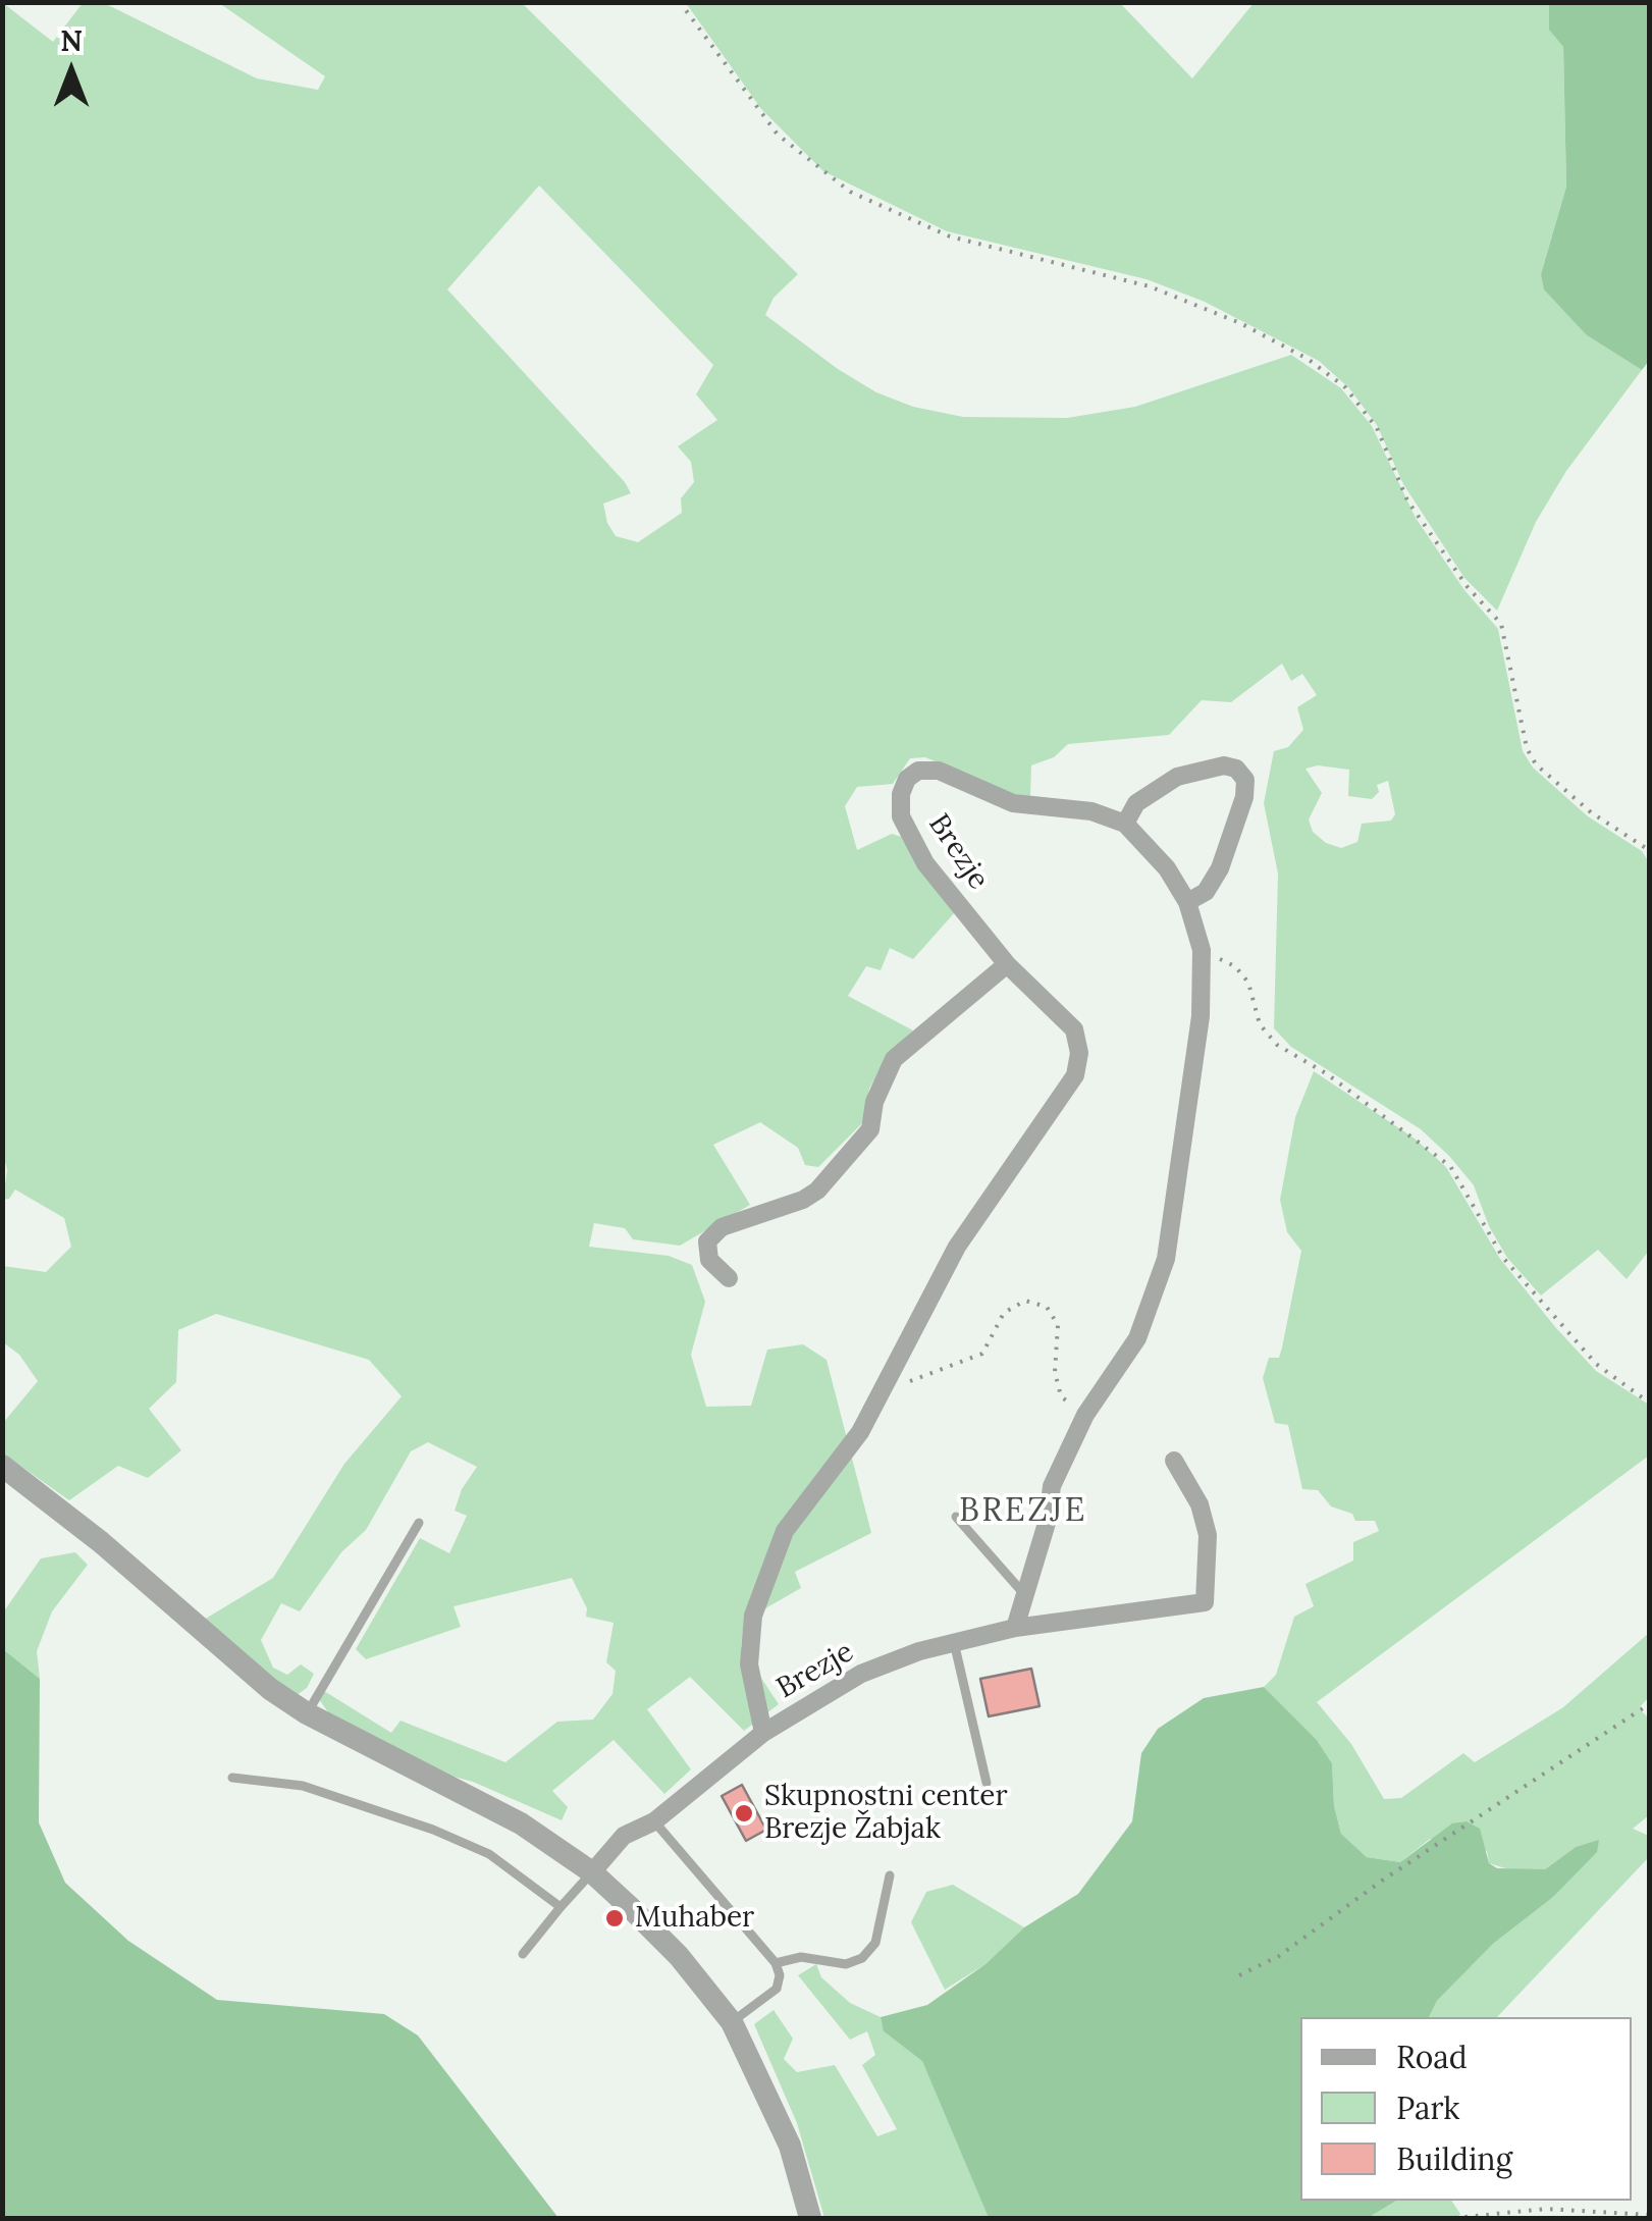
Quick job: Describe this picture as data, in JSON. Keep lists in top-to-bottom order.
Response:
{
  "streets": {
    "street": ["Brezje"]
  },
  "districts": ["BREZJE"],
  "places": ["Skupnostni center Brezje Žabjak", "Muhaber"],
  "legend": ["Road", "Park", "Building"],
  "north": "top"
}
